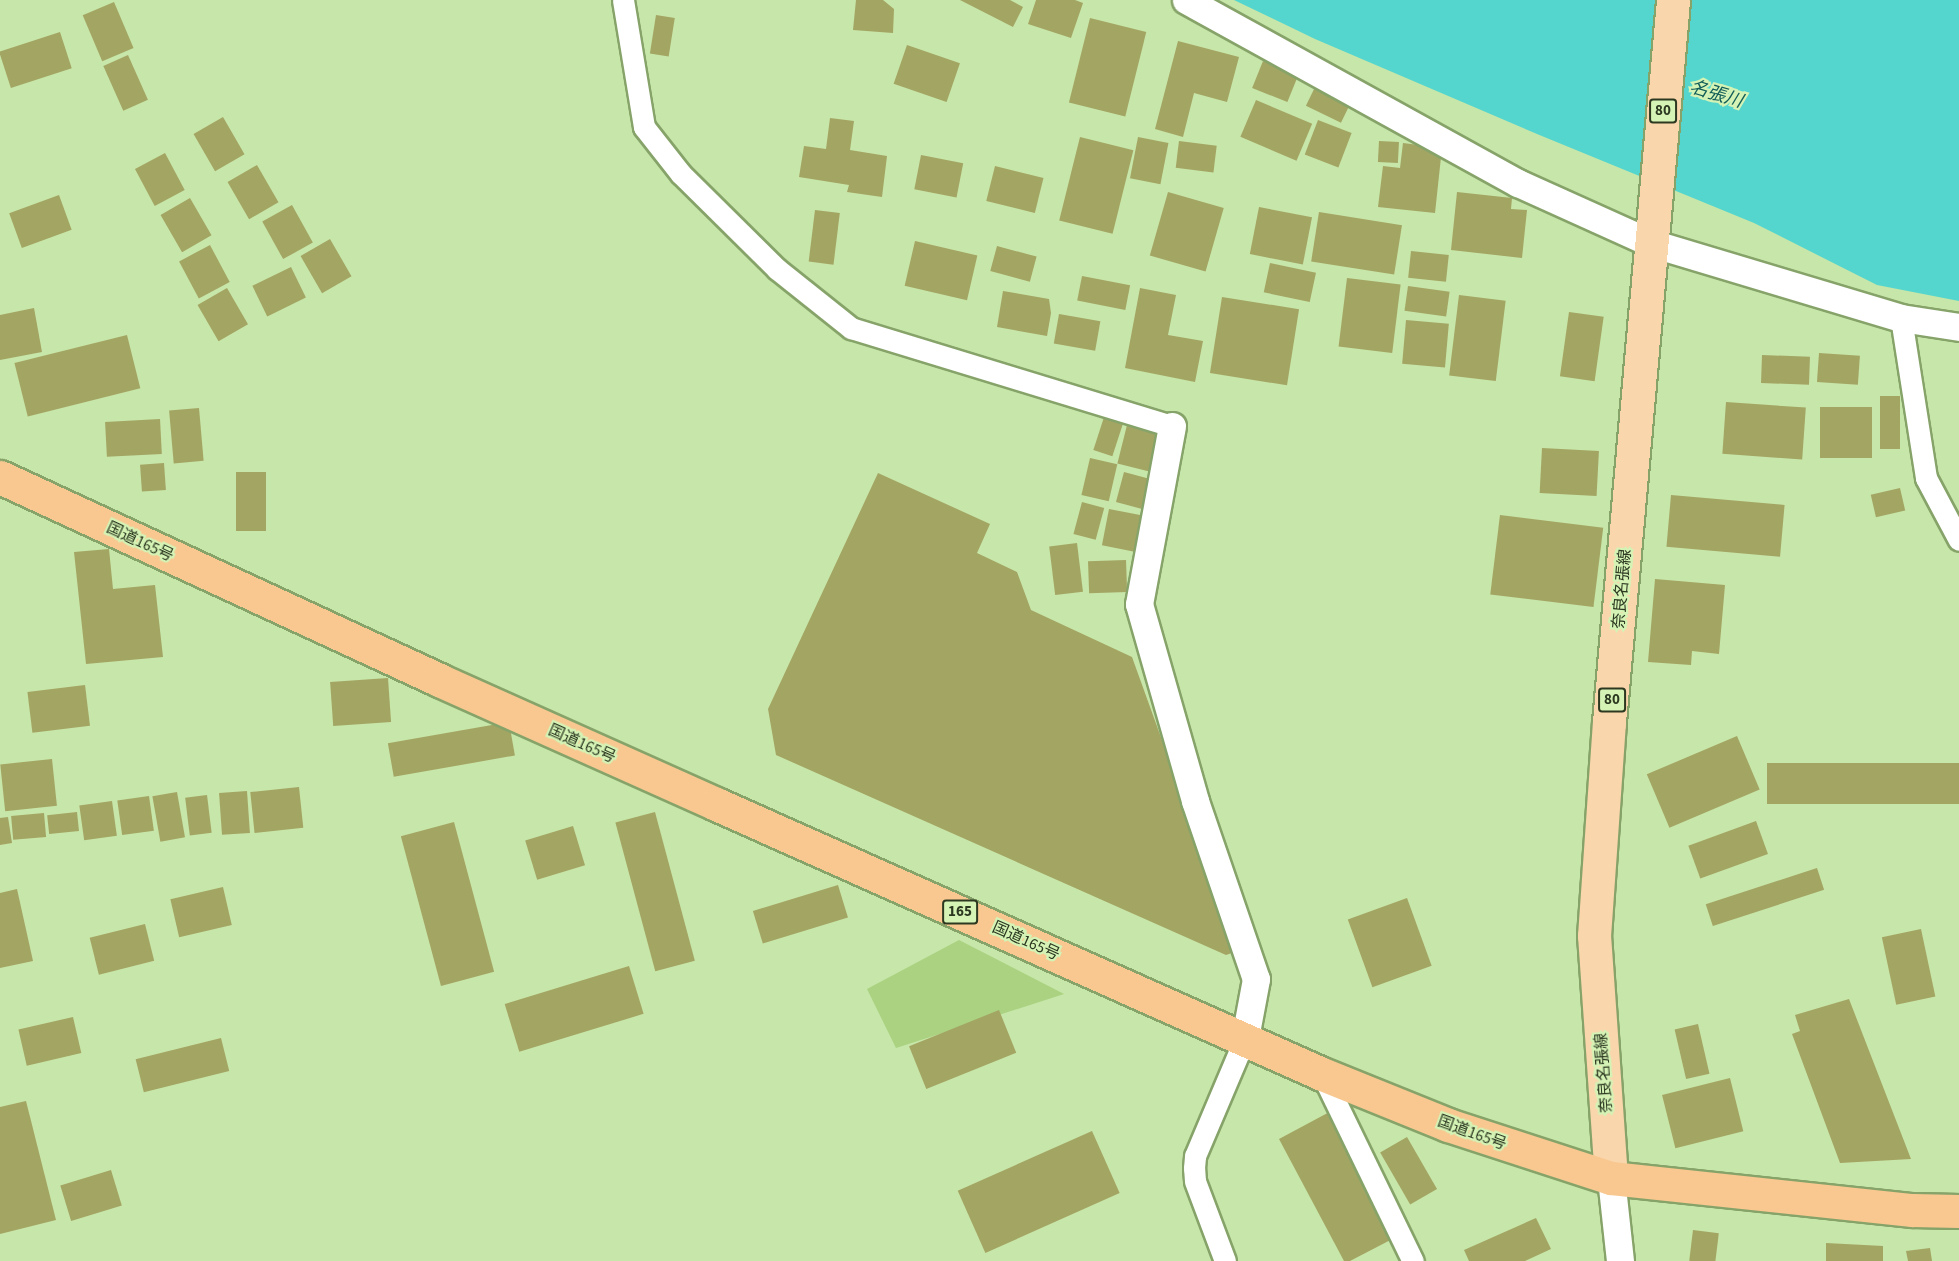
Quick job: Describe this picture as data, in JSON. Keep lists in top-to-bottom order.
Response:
{
  "streets": {
    "highway": ["国道165号", "165"],
    "main road": ["80", "奈良名張線"]
  },
  "crossings": [
    ["国道165号", "奈良名張線"]
  ],
  "water": ["名張川"]
}
